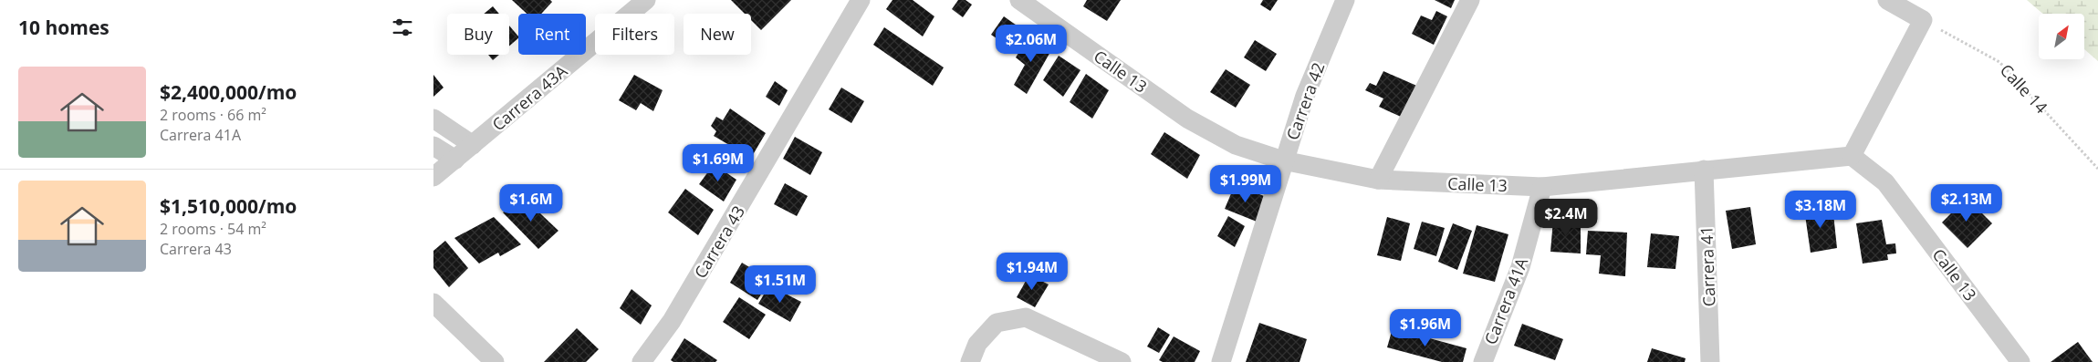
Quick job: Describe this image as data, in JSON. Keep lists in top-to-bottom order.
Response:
{
  "streets": {
    "street": [
      "Calle 13",
      "Carrera 43A",
      "Carrera 42",
      "Carrera 43",
      "Carrera 41",
      "Carrera 41A"
    ],
    "path": ["Calle 14"]
  },
  "crossings": [
    ["Calle 13", "Carrera 42"],
    ["Calle 13", "Carrera 41"],
    ["Calle 13", "Carrera 41A"]
  ],
  "north": "top right",
  "page": {
    "heading": "10 homes",
    "chip": [
      "Buy",
      "Rent",
      "Filters",
      "New"
    ],
    "price": [
      "$2.06M",
      "$1.69M",
      "$1.99M",
      "$1.6M",
      "$2.13M",
      "$3.18M",
      "$2.4M",
      "$1.94M",
      "$1.51M",
      "$1.96M"
    ],
    "list": [
      {
        "name": "$2,400,000/mo",
        "note": "2 rooms · 66 m² · Carrera 41A"
      },
      {
        "name": "$1,510,000/mo",
        "note": "2 rooms · 54 m² · Carrera 43"
      }
    ]
  }
}
